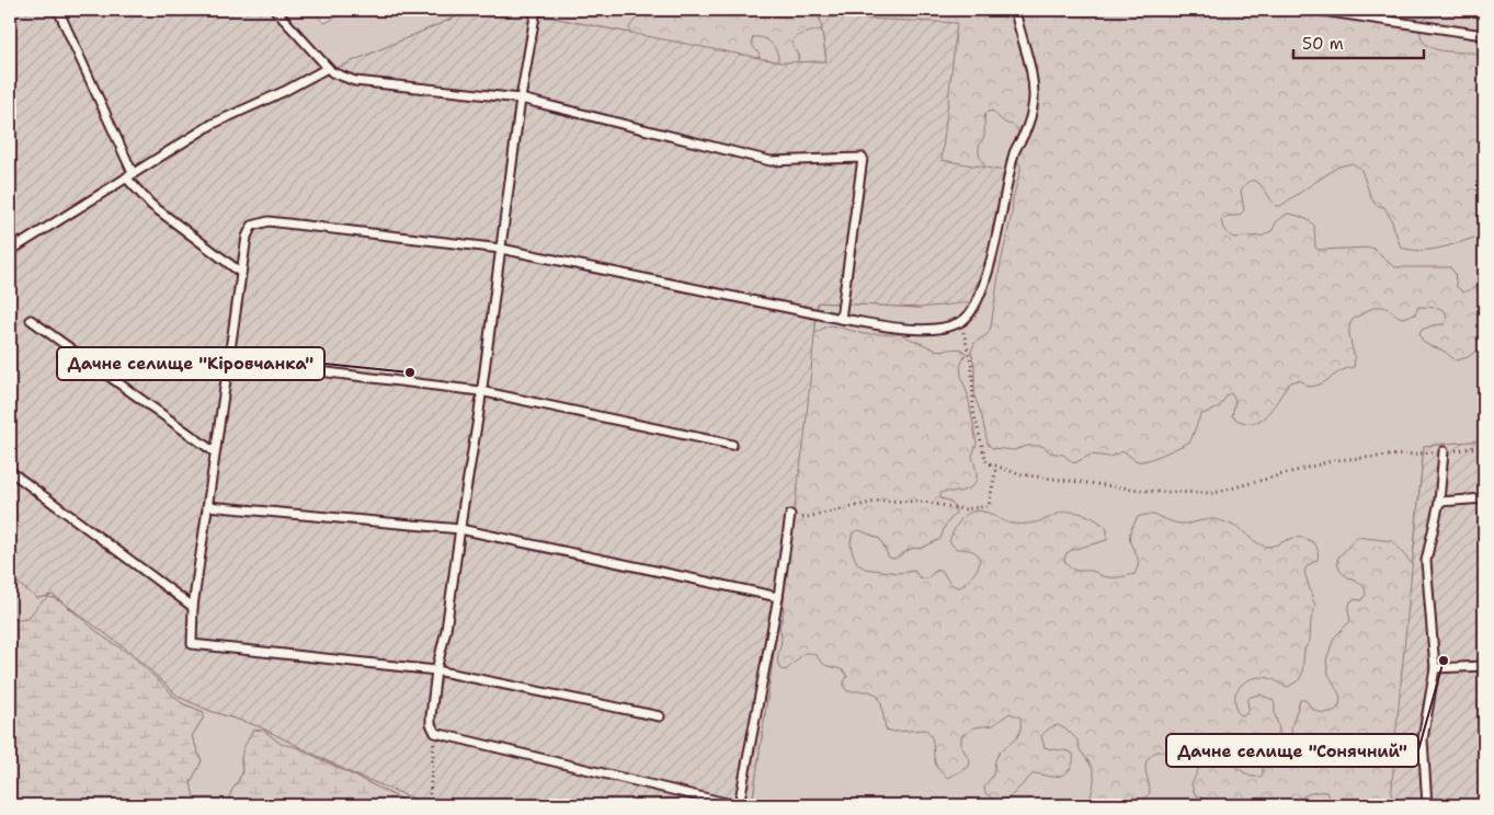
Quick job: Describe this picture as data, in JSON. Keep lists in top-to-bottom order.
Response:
{
  "places": ["Дачне селище \"Кіровчанка\"", "Дачне селище \"Сонячний\""],
  "scale_bar": "50 m"
}
